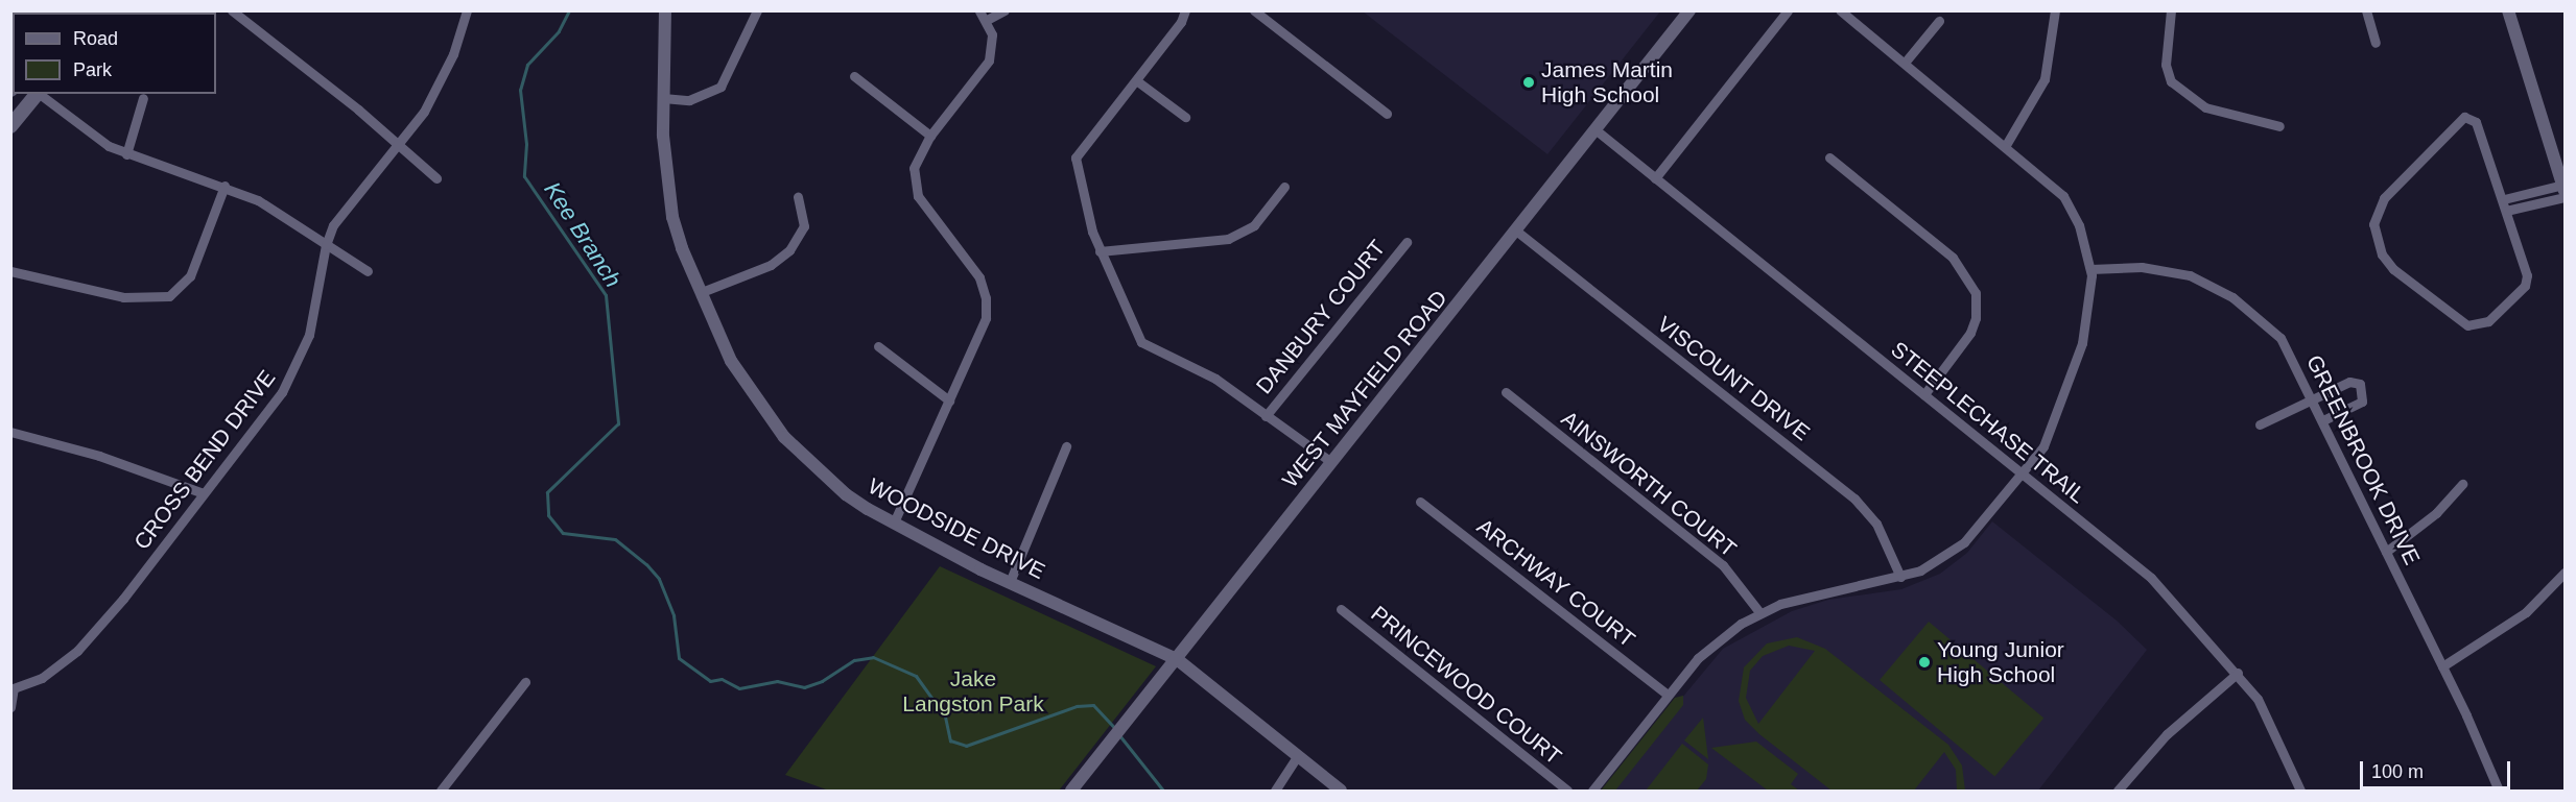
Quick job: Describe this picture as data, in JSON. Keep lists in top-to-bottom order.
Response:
{
  "streets": {
    "street": [
      "DANBURY COURT",
      "VISCOUNT DRIVE",
      "WEST MAYFIELD ROAD",
      "STEEPLECHASE TRAIL",
      "CROSS BEND DRIVE",
      "GREENBROOK DRIVE",
      "AINSWORTH COURT",
      "WOODSIDE DRIVE",
      "ARCHWAY COURT",
      "PRINCEWOOD COURT"
    ]
  },
  "crossings": [
    ["VISCOUNT DRIVE", "WEST MAYFIELD ROAD"],
    ["WEST MAYFIELD ROAD", "STEEPLECHASE TRAIL"],
    ["WEST MAYFIELD ROAD", "WOODSIDE DRIVE"]
  ],
  "water": ["Kee Branch"],
  "parks": ["Jake Langston Park"],
  "places": ["James Martin High School", "Young Junior High School"],
  "legend": ["Road", "Park"],
  "scale_bar": "100 m"
}
